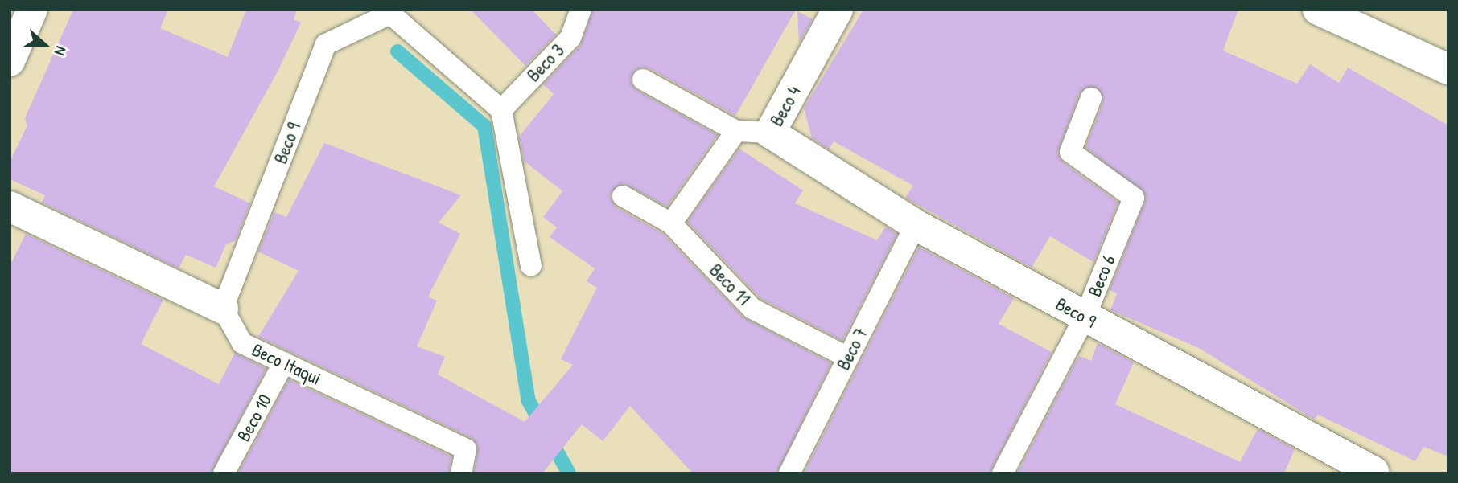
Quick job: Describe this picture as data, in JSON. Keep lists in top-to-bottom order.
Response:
{
  "streets": {
    "street": ["Beco 4", "Beco 9"],
    "lane": [
      "Beco 3",
      "Beco 6",
      "Beco 11",
      "Beco 7",
      "Beco Itaqui",
      "Beco 10"
    ]
  },
  "crossings": [
    ["Beco 4", "Beco 9"],
    ["Beco 9", "Beco 6"],
    ["Beco 9", "Beco 7"],
    ["Beco 9", "Beco Itaqui"],
    ["Beco 11", "Beco 7"],
    ["Beco Itaqui", "Beco 10"]
  ],
  "north": "right"
}
